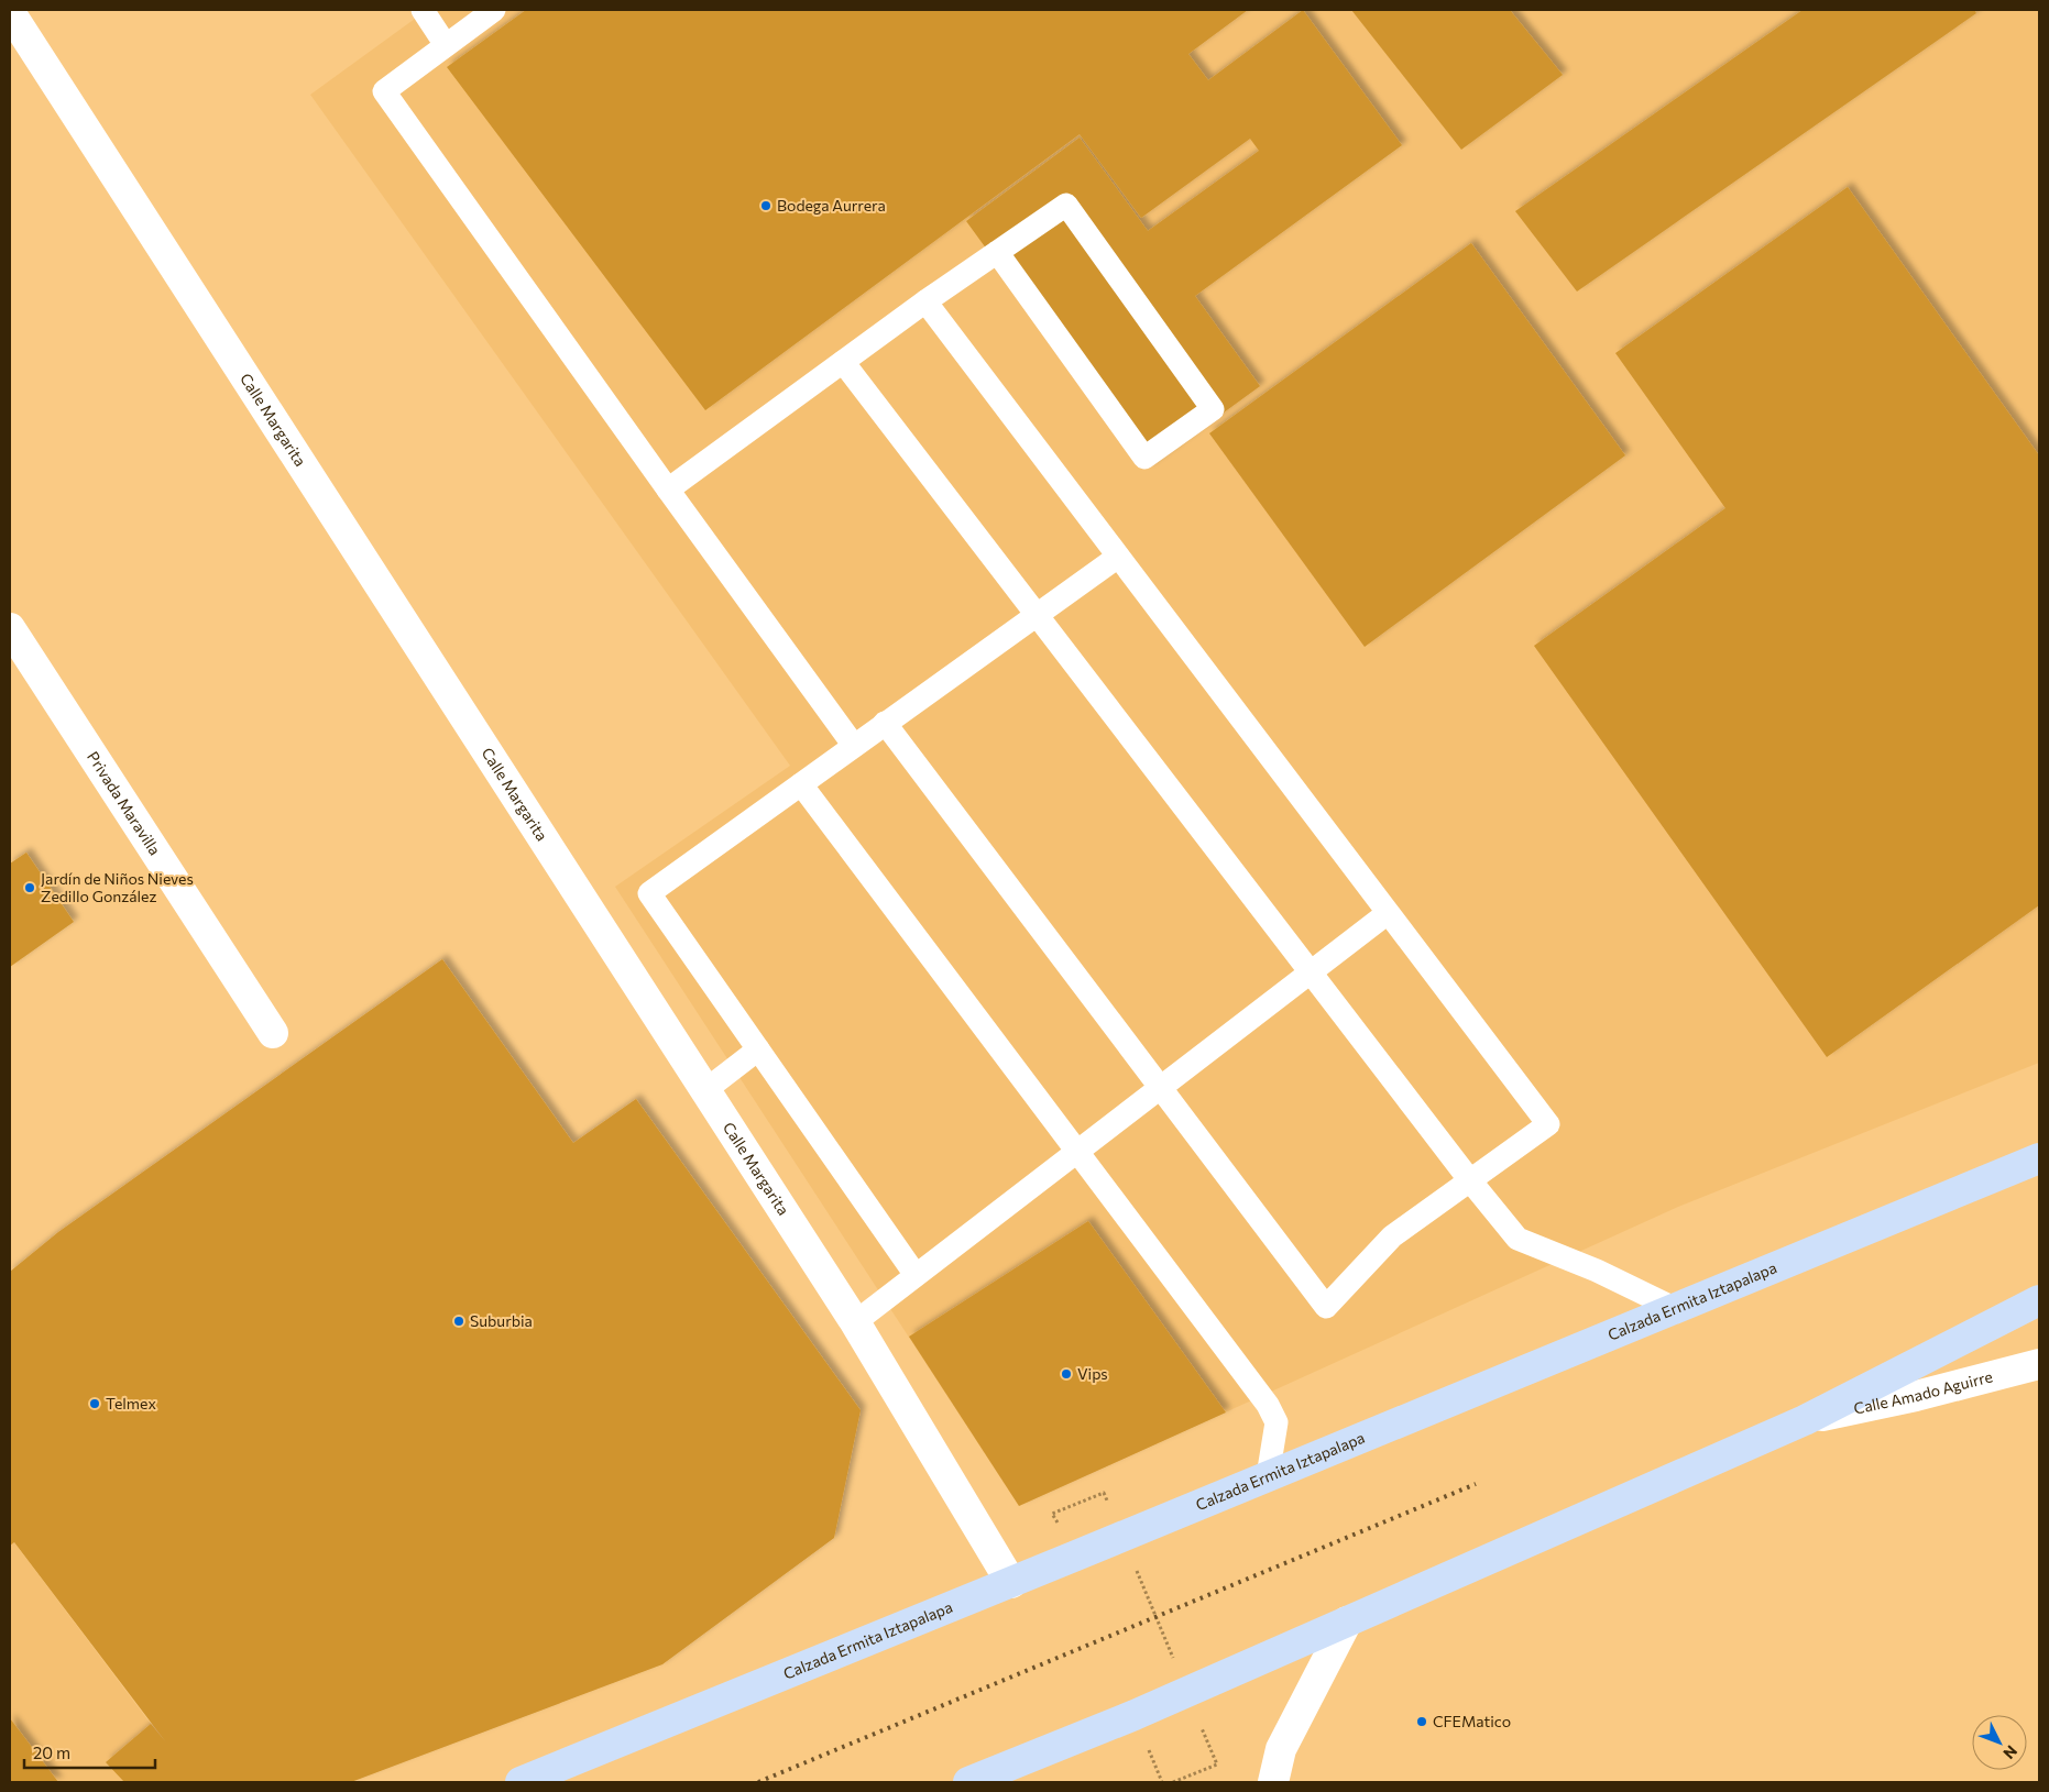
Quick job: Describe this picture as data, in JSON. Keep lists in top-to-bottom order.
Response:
{
  "streets": {
    "main road": ["Calzada Ermita Iztapalapa"],
    "street": ["Calle Margarita", "Privada Maravilla", "Calle Amado Aguirre"]
  },
  "crossings": [
    ["Calle Margarita", "Calzada Ermita Iztapalapa"]
  ],
  "places": [
    "Bodega Aurrera",
    "Jardín de Niños Nieves Zedillo González",
    "Suburbia",
    "Vips",
    "Telmex",
    "CFEMatico"
  ],
  "scale_bar": "20 m",
  "north": "bottom right"
}
